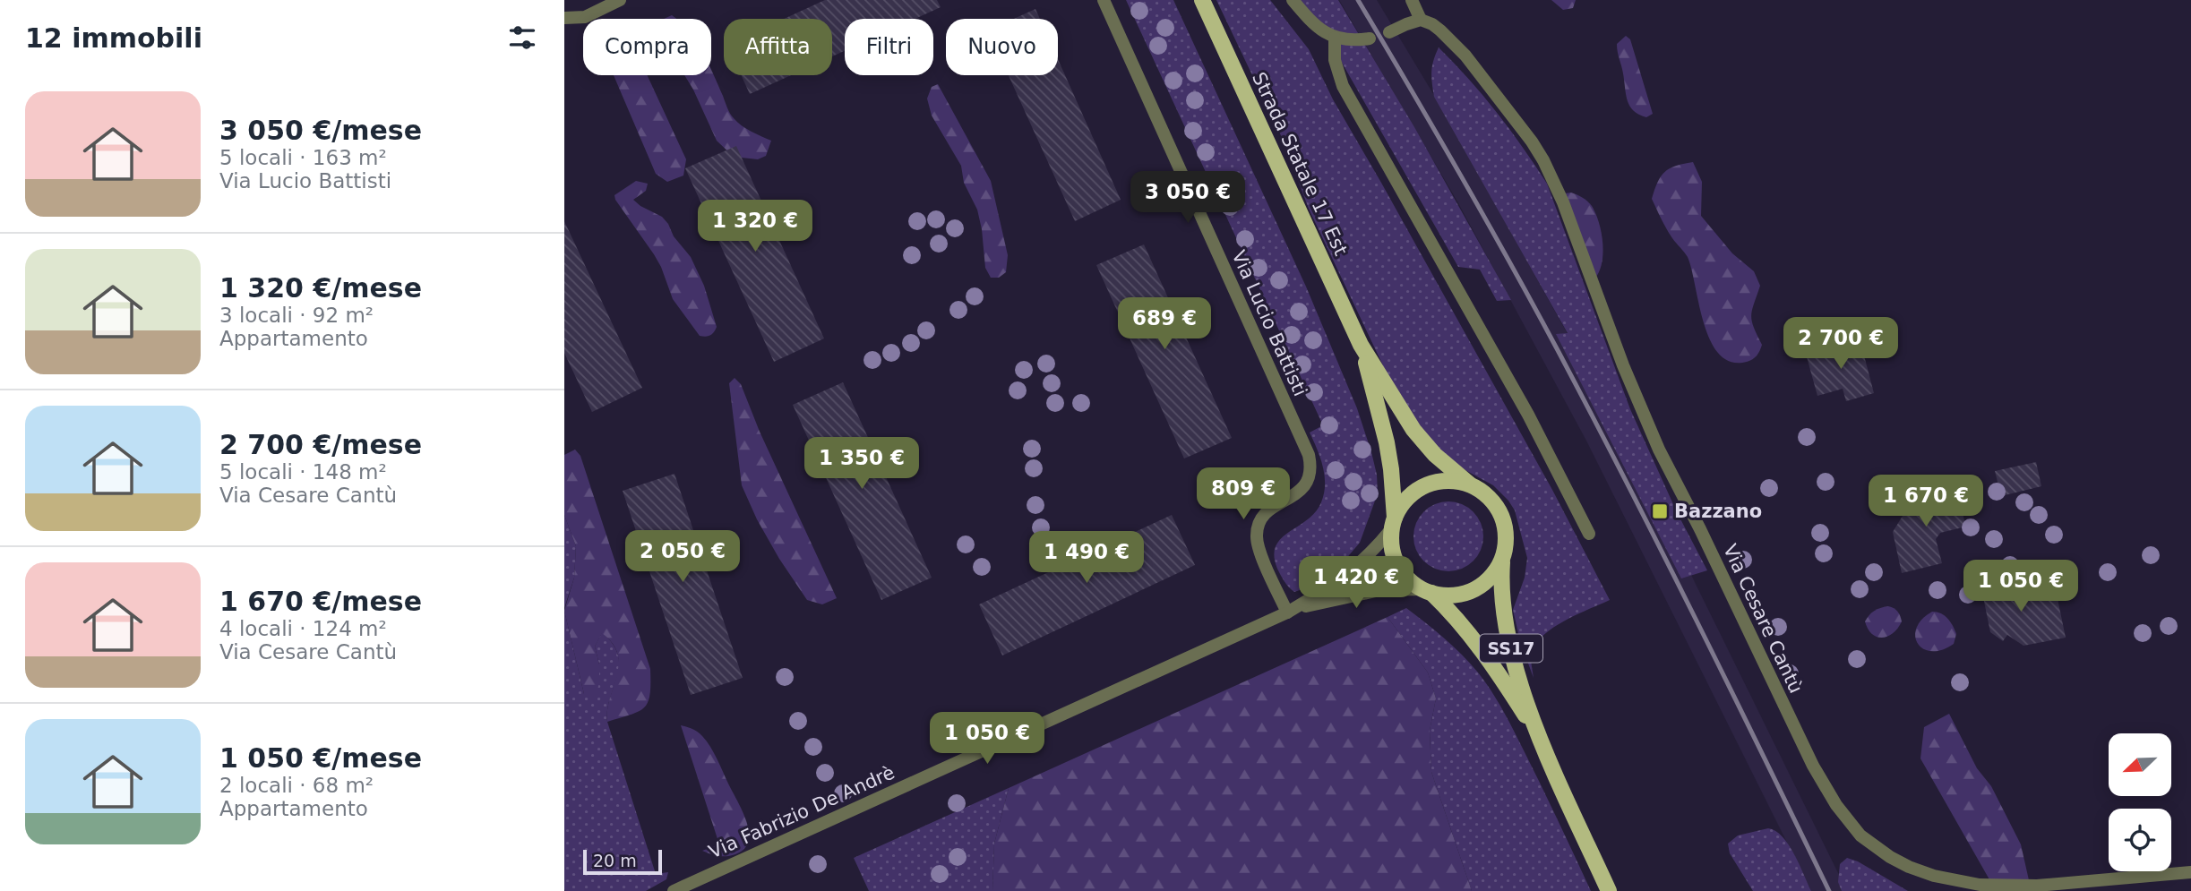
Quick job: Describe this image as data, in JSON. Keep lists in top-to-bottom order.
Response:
{
  "streets": {
    "main road": ["Strada Statale 17 Est", "SS17"],
    "street": ["Via Lucio Battisti", "Via Cesare Cantù", "Via Fabrizio De Andrè"]
  },
  "crossings": [
    ["Strada Statale 17 Est", "SS17"],
    ["Strada Statale 17 Est", "Via Fabrizio De Andrè"],
    ["Via Lucio Battisti", "Via Fabrizio De Andrè"],
    ["SS17", "Via Fabrizio De Andrè"]
  ],
  "places": {
    "transit": ["Bazzano"]
  },
  "scale_bar": "20 m",
  "north": "bottom left",
  "page": {
    "heading": "12 immobili",
    "chip": [
      "Compra",
      "Affitta",
      "Filtri",
      "Nuovo"
    ],
    "list": [
      {
        "name": "3 050 €/mese",
        "note": "5 locali · 163 m² · Via Lucio Battisti"
      },
      {
        "name": "1 320 €/mese",
        "note": "3 locali · 92 m² · Appartamento"
      },
      {
        "name": "2 700 €/mese",
        "note": "5 locali · 148 m² · Via Cesare Cantù"
      },
      {
        "name": "1 670 €/mese",
        "note": "4 locali · 124 m² · Via Cesare Cantù"
      },
      {
        "name": "1 050 €/mese",
        "note": "2 locali · 68 m² · Appartamento"
      }
    ],
    "price": [
      "3 050 €",
      "1 320 €",
      "689 €",
      "2 700 €",
      "1 350 €",
      "809 €",
      "1 670 €",
      "2 050 €",
      "1 490 €",
      "1 420 €",
      "1 050 €",
      "1 050 €"
    ],
    "scale": "20 m"
  }
}
